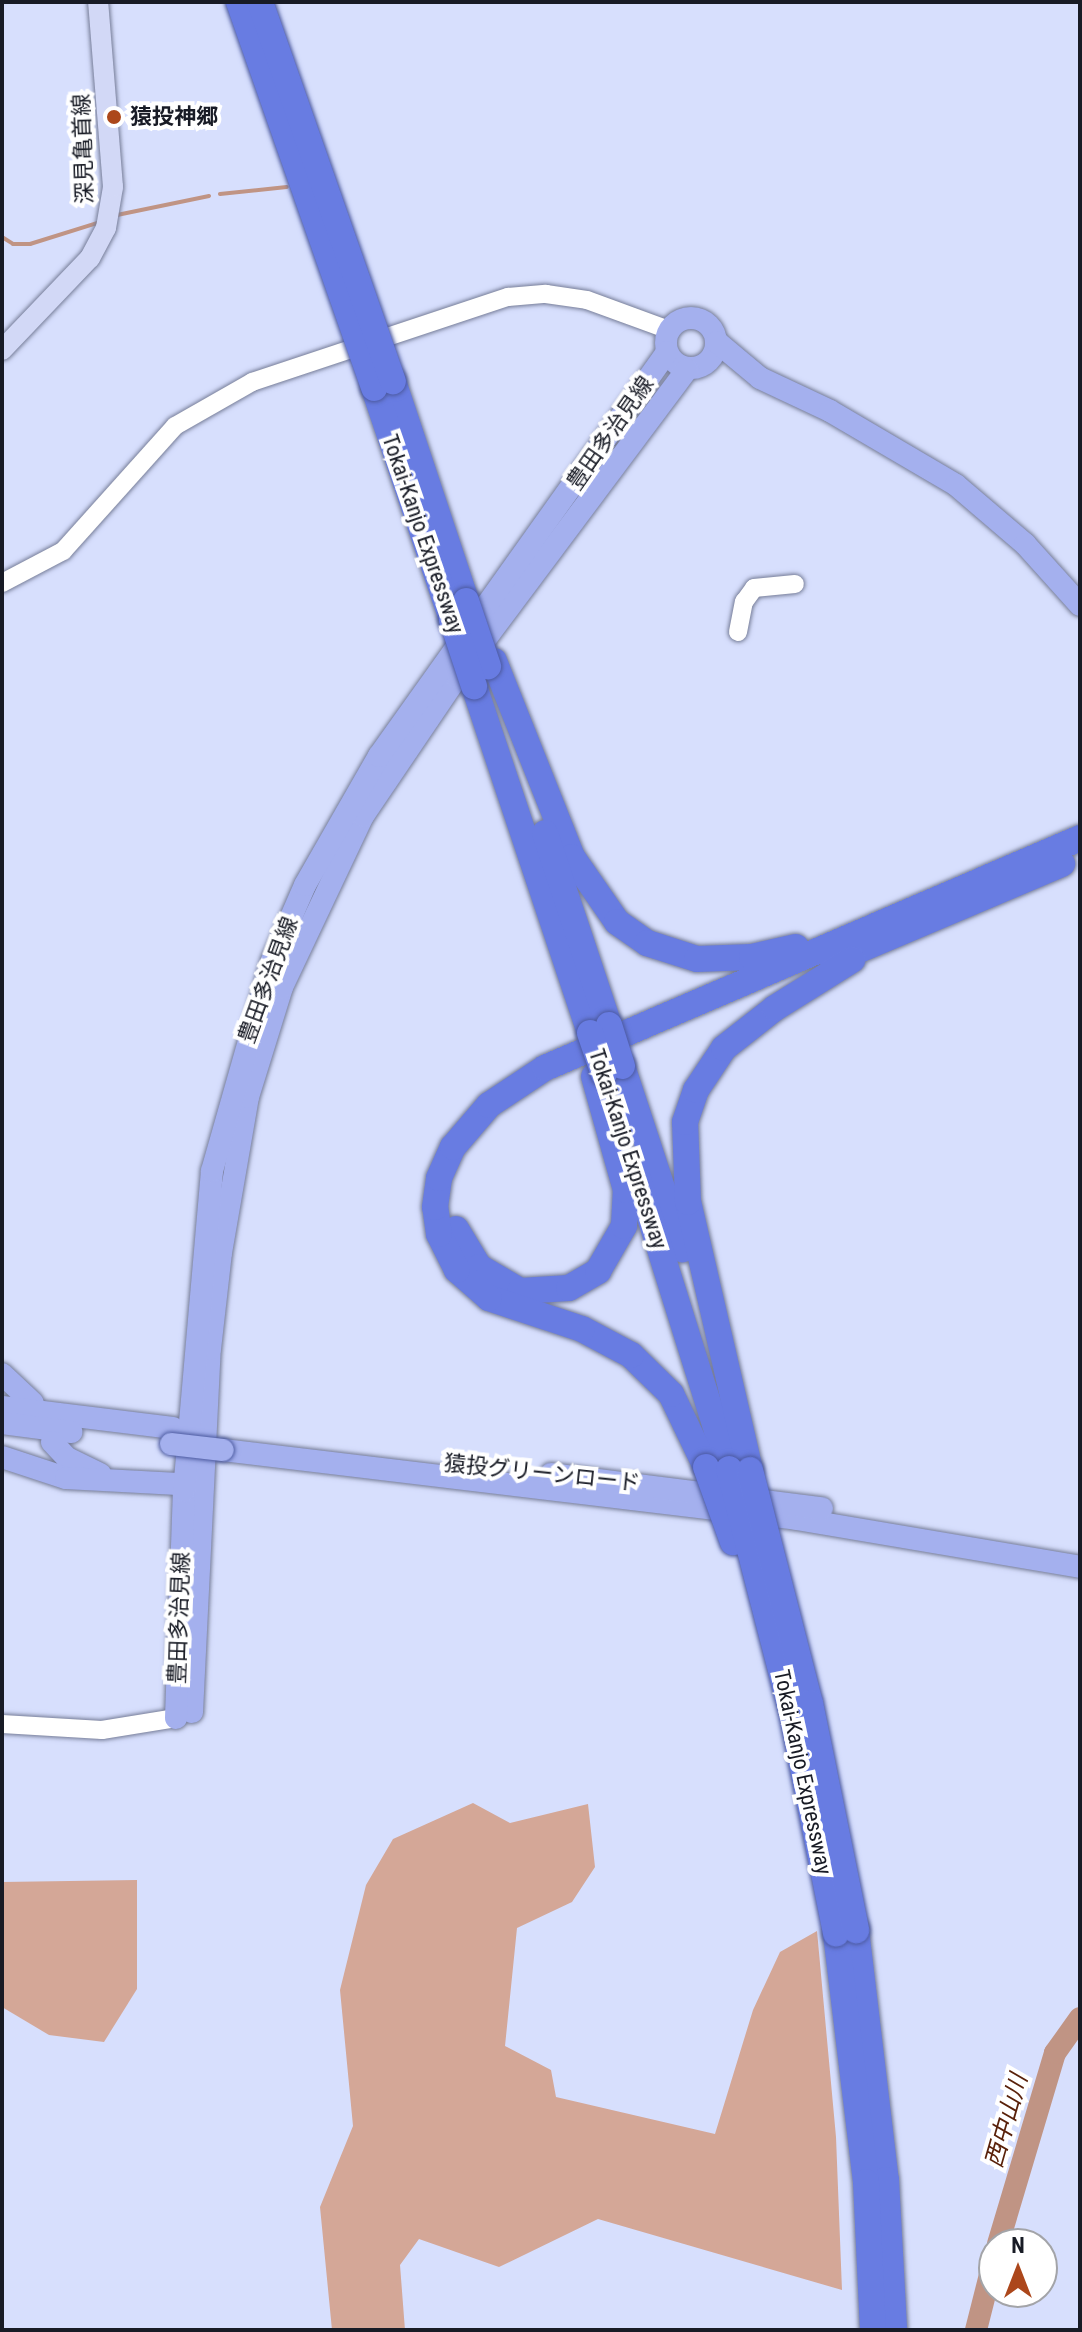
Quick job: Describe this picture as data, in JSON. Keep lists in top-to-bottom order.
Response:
{
  "streets": {
    "highway": ["Tokai-Kanjo Expressway"],
    "main road": ["深見亀首線", "豊田多治見線", "猿投グリーンロード"]
  },
  "water": ["西中山川"],
  "places": ["猿投神郷"],
  "north": "top"
}
